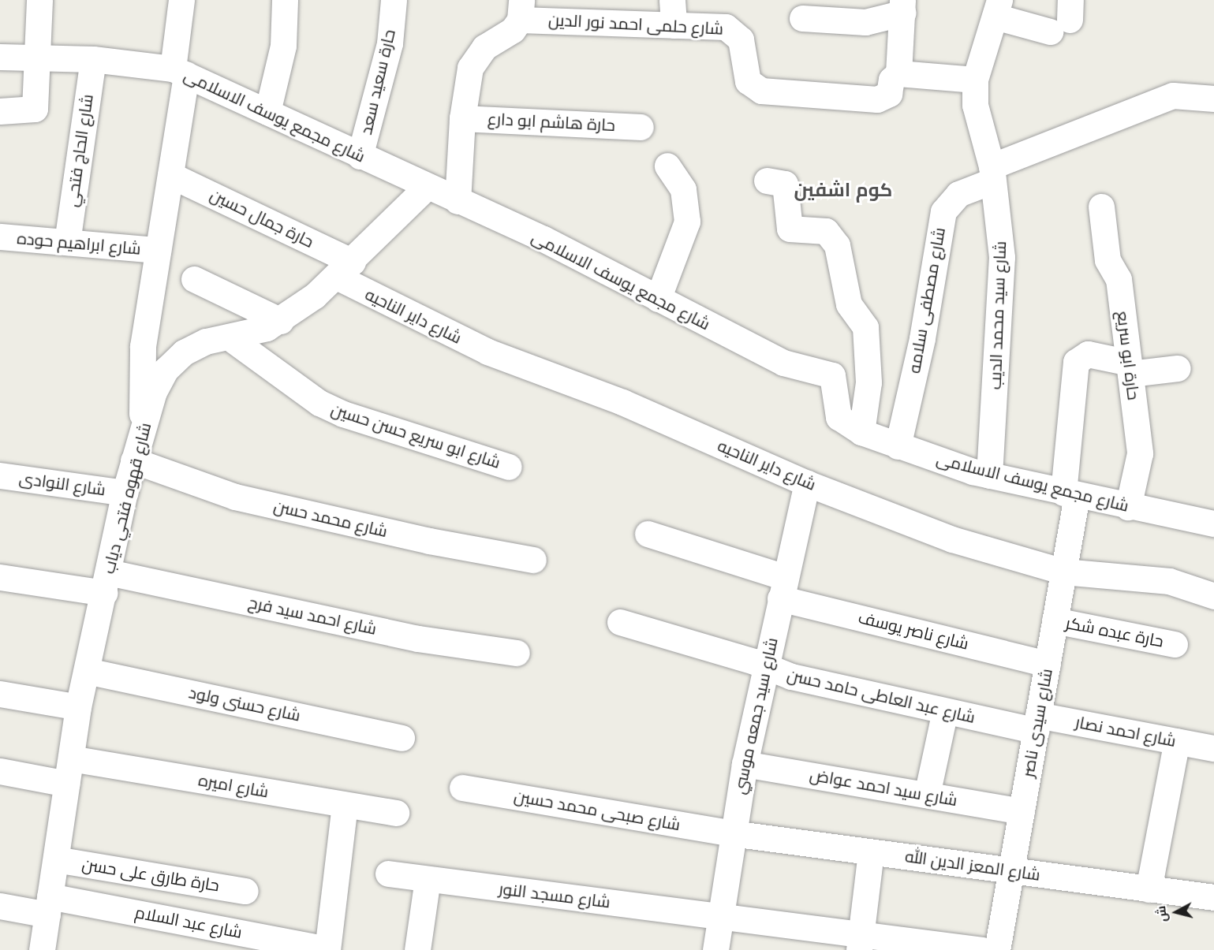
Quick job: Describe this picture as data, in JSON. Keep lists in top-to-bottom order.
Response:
{
  "streets": {
    "street": [
      "شارع حلمى احمد نور الدين",
      "حارة سعيد سعد",
      "شارع مجمع يوسف الاسلامى",
      "حارة هاشم ابو دارع",
      "شارع الحاج فتحي",
      "حارة جمال حسين",
      "شارع ابراهيم حوده",
      "شارع مصطفى سلامه",
      "شارع سيد محمد الديب",
      "شارع داير الناحيه",
      "حارة ابو سريع",
      "شارع ابو سريع حسن حسين",
      "شارع النوادى",
      "شارع قهوه فتحي دياب",
      "شارع محمد حسن",
      "شارع احمد سيد فرح",
      "شارع ناصر يوسف",
      "حارة عبده شكر",
      "شارع عبد العاطى حامد حسن",
      "شارع حسنى ولود",
      "شارع سيد جمعه موسي",
      "شارع سيدى ناصر",
      "شارع احمد نصار",
      "شارع اميره",
      "شارع سيد احمد عواض",
      "شارع صبحى محمد حسين",
      "شارع المعز الدين الله",
      "حارة طارق على حسن",
      "شارع مسجد النور",
      "شارع عبد السلام"
    ]
  },
  "crossings": [
    ["حارة سعيد سعد", "شارع مجمع يوسف الاسلامى"],
    ["شارع مجمع يوسف الاسلامى", "شارع الحاج فتحي"],
    ["شارع مجمع يوسف الاسلامى", "شارع مصطفى سلامه"],
    ["شارع مجمع يوسف الاسلامى", "شارع سيد محمد الديب"],
    ["شارع مجمع يوسف الاسلامى", "حارة ابو سريع"],
    ["شارع مجمع يوسف الاسلامى", "شارع قهوه فتحي دياب"],
    ["شارع مجمع يوسف الاسلامى", "شارع سيدى ناصر"],
    ["شارع الحاج فتحي", "شارع ابراهيم حوده"],
    ["حارة جمال حسين", "شارع داير الناحيه"],
    ["حارة جمال حسين", "شارع قهوه فتحي دياب"],
    ["شارع مصطفى سلامه", "شارع سيد محمد الديب"],
    ["شارع داير الناحيه", "شارع قهوه فتحي دياب"],
    ["شارع داير الناحيه", "شارع سيد جمعه موسي"],
    ["شارع داير الناحيه", "شارع سيدى ناصر"],
    ["حارة ابو سريع", "شارع سيدى ناصر"],
    ["شارع ابو سريع حسن حسين", "شارع قهوه فتحي دياب"],
    ["شارع النوادى", "شارع قهوه فتحي دياب"],
    ["شارع قهوه فتحي دياب", "شارع محمد حسن"],
    ["شارع قهوه فتحي دياب", "شارع احمد سيد فرح"],
    ["شارع قهوه فتحي دياب", "شارع حسنى ولود"],
    ["شارع قهوه فتحي دياب", "شارع اميره"],
    ["شارع قهوه فتحي دياب", "حارة طارق على حسن"],
    ["شارع قهوه فتحي دياب", "شارع عبد السلام"],
    ["شارع ناصر يوسف", "شارع سيد جمعه موسي"],
    ["شارع ناصر يوسف", "شارع سيدى ناصر"],
    ["حارة عبده شكر", "شارع سيدى ناصر"],
    ["شارع عبد العاطى حامد حسن", "شارع سيد جمعه موسي"],
    ["شارع عبد العاطى حامد حسن", "شارع سيدى ناصر"],
    ["شارع عبد العاطى حامد حسن", "شارع احمد نصار"],
    ["شارع سيد جمعه موسي", "شارع سيد احمد عواض"],
    ["شارع سيد جمعه موسي", "شارع صبحى محمد حسين"],
    ["شارع سيد جمعه موسي", "شارع المعز الدين الله"],
    ["شارع سيد جمعه موسي", "شارع مسجد النور"],
    ["شارع سيدى ناصر", "شارع احمد نصار"],
    ["شارع سيدى ناصر", "شارع سيد احمد عواض"],
    ["شارع سيدى ناصر", "شارع المعز الدين الله"],
    ["شارع صبحى محمد حسين", "شارع المعز الدين الله"]
  ],
  "districts": ["كوم اشفين"],
  "north": "left"
}
